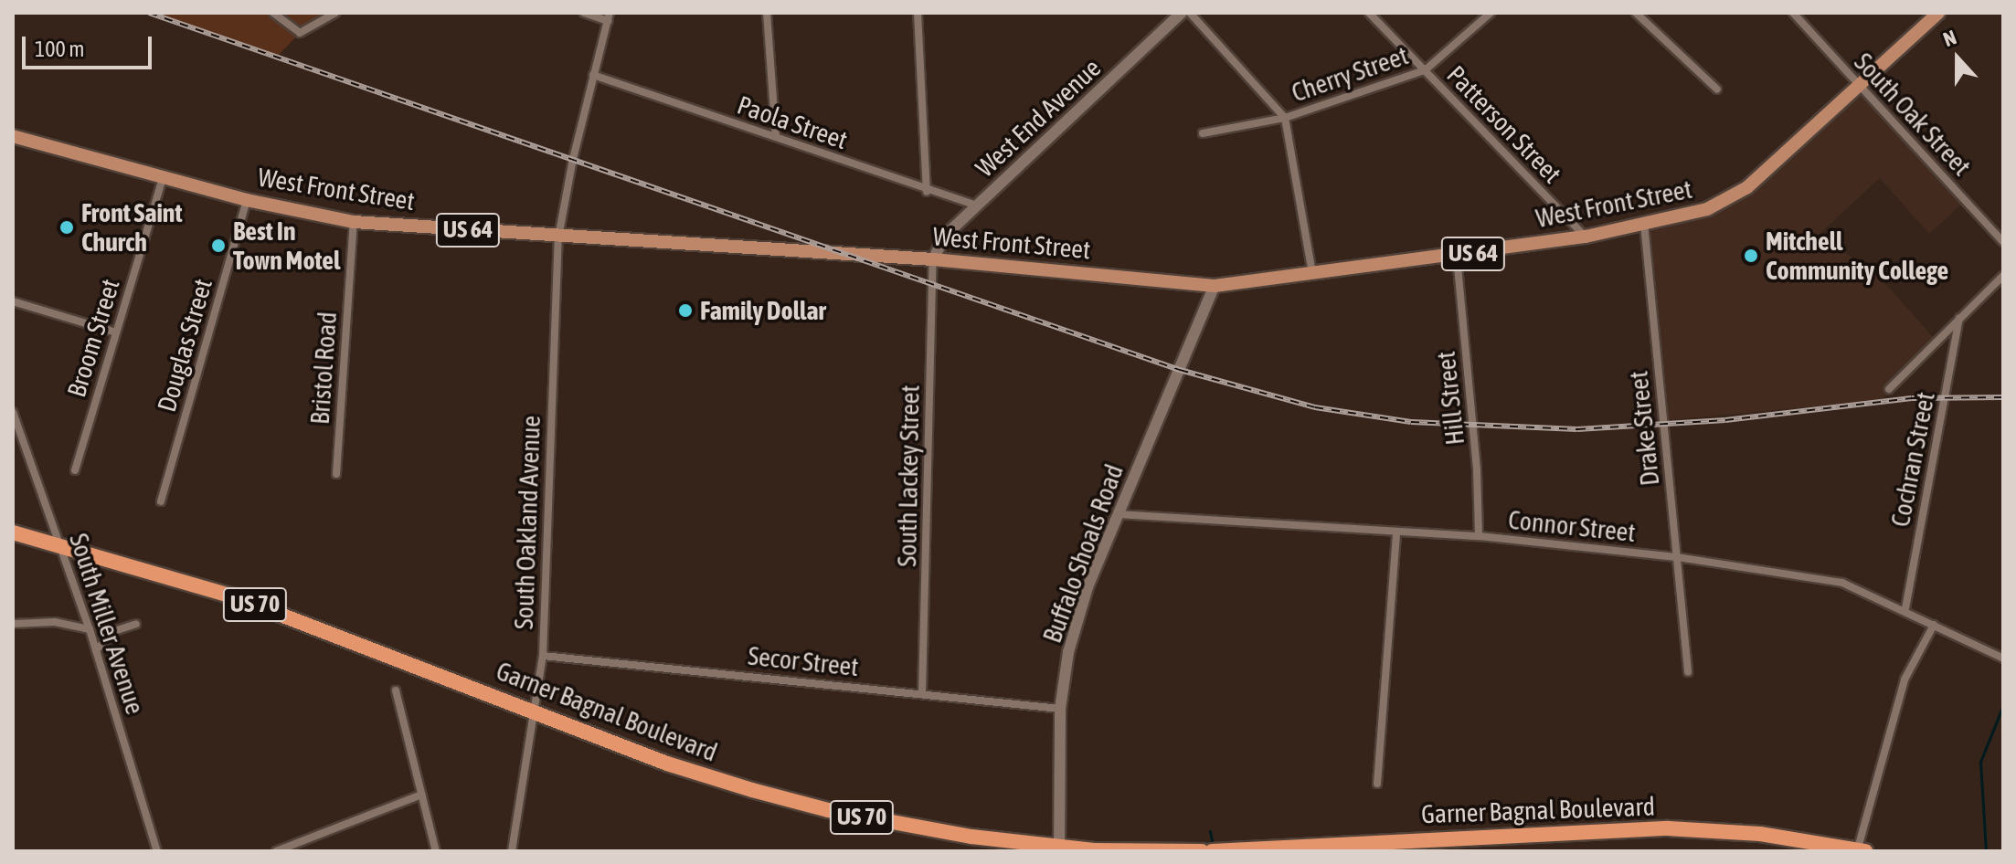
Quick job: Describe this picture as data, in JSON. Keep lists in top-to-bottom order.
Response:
{
  "streets": {
    "highway": ["US 70", "Garner Bagnal Boulevard"],
    "main road": ["West Front Street", "US 64"],
    "street": [
      "Cherry Street",
      "South Oak Street",
      "West End Avenue",
      "Paola Street",
      "Patterson Street",
      "Broom Street",
      "Douglas Street",
      "Bristol Road",
      "Hill Street",
      "Drake Street",
      "Cochran Street",
      "South Lackey Street",
      "South Oakland Avenue",
      "Connor Street",
      "Buffalo Shoals Road",
      "South Miller Avenue",
      "Secor Street"
    ]
  },
  "crossings": [
    ["Cherry Street", "Patterson Street"],
    ["South Oak Street", "West Front Street"],
    ["West End Avenue", "Paola Street"],
    ["West End Avenue", "West Front Street"],
    ["West End Avenue", "South Lackey Street"],
    ["Paola Street", "South Oakland Avenue"],
    ["Patterson Street", "West Front Street"],
    ["West Front Street", "Broom Street"],
    ["West Front Street", "Douglas Street"],
    ["West Front Street", "Bristol Road"],
    ["West Front Street", "Hill Street"],
    ["West Front Street", "Drake Street"],
    ["West Front Street", "South Lackey Street"],
    ["West Front Street", "South Oakland Avenue"],
    ["West Front Street", "Buffalo Shoals Road"],
    ["Hill Street", "Connor Street"],
    ["Drake Street", "Connor Street"],
    ["Cochran Street", "Connor Street"],
    ["South Lackey Street", "Secor Street"],
    ["South Oakland Avenue", "Secor Street"],
    ["South Oakland Avenue", "Garner Bagnal Boulevard"],
    ["Connor Street", "Buffalo Shoals Road"],
    ["Buffalo Shoals Road", "Secor Street"],
    ["Buffalo Shoals Road", "Garner Bagnal Boulevard"],
    ["South Miller Avenue", "Garner Bagnal Boulevard"]
  ],
  "places": [
    "Front Saint Church",
    "Best In Town Motel",
    "Mitchell Community College",
    "Family Dollar"
  ],
  "scale_bar": "100 m",
  "north": "top"
}
